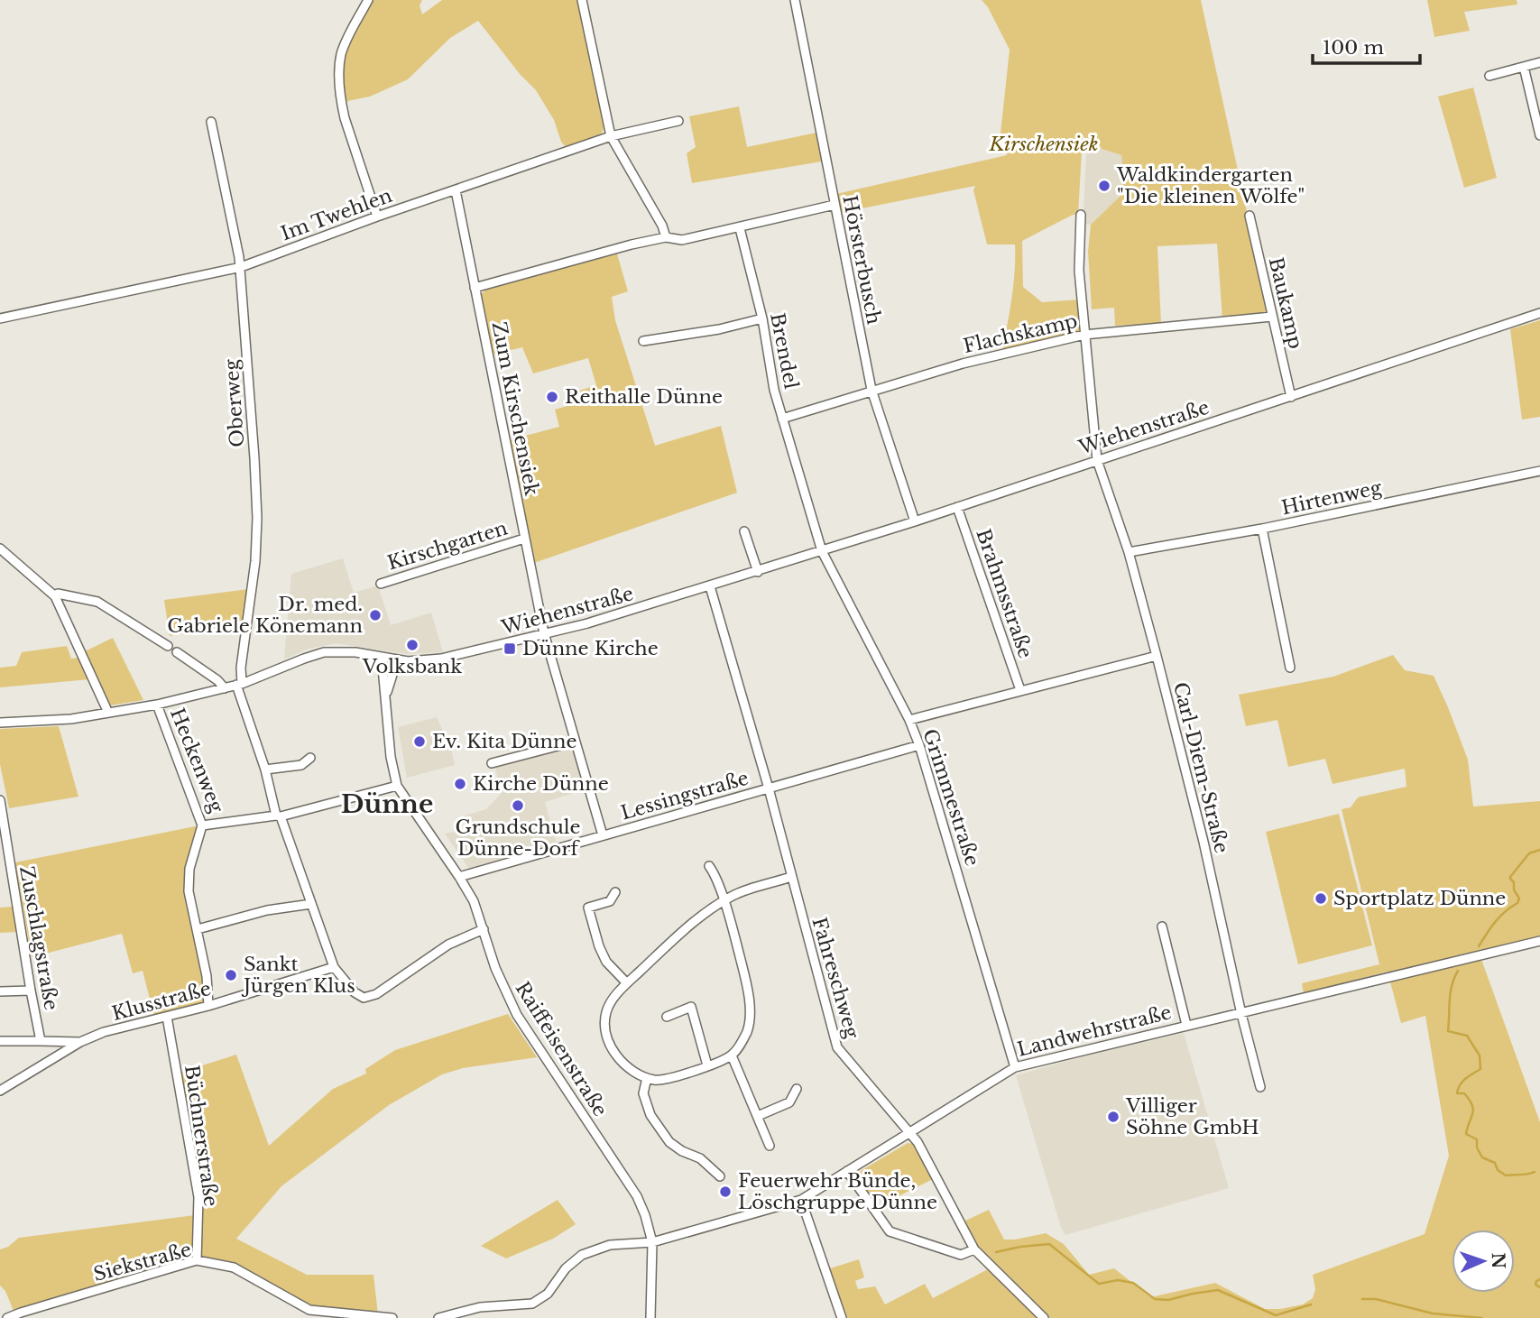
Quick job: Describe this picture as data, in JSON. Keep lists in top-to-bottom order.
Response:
{
  "streets": {
    "street": [
      "Im Twehlen",
      "Hörsterbusch",
      "Baukamp",
      "Flachskamp",
      "Brendel",
      "Oberweg",
      "Zum Kirschensiek",
      "Wiehenstraße",
      "Hirtenweg",
      "Kirschgarten",
      "Brahmsstraße",
      "Heckenweg",
      "Carl-Diem-Straße",
      "Lessingstraße",
      "Grimmestraße",
      "Zuschlagstraße",
      "Fahreschweg",
      "Klusstraße",
      "Landwehrstraße",
      "Raiffeisenstraße",
      "Büchnerstraße",
      "Siekstraße"
    ]
  },
  "crossings": [
    ["Im Twehlen", "Oberweg"],
    ["Im Twehlen", "Zum Kirschensiek"],
    ["Hörsterbusch", "Flachskamp"],
    ["Hörsterbusch", "Wiehenstraße"],
    ["Baukamp", "Flachskamp"],
    ["Baukamp", "Wiehenstraße"],
    ["Flachskamp", "Brendel"],
    ["Flachskamp", "Carl-Diem-Straße"],
    ["Brendel", "Wiehenstraße"],
    ["Brendel", "Grimmestraße"],
    ["Oberweg", "Wiehenstraße"],
    ["Zum Kirschensiek", "Wiehenstraße"],
    ["Zum Kirschensiek", "Kirschgarten"],
    ["Zum Kirschensiek", "Lessingstraße"],
    ["Wiehenstraße", "Brahmsstraße"],
    ["Wiehenstraße", "Heckenweg"],
    ["Wiehenstraße", "Carl-Diem-Straße"],
    ["Wiehenstraße", "Grimmestraße"],
    ["Wiehenstraße", "Fahreschweg"],
    ["Wiehenstraße", "Raiffeisenstraße"],
    ["Hirtenweg", "Carl-Diem-Straße"],
    ["Carl-Diem-Straße", "Landwehrstraße"],
    ["Lessingstraße", "Grimmestraße"],
    ["Lessingstraße", "Fahreschweg"],
    ["Lessingstraße", "Raiffeisenstraße"],
    ["Grimmestraße", "Landwehrstraße"],
    ["Fahreschweg", "Landwehrstraße"],
    ["Klusstraße", "Büchnerstraße"],
    ["Landwehrstraße", "Raiffeisenstraße"],
    ["Büchnerstraße", "Siekstraße"]
  ],
  "districts": ["Dünne"],
  "parks": ["Kirschensiek"],
  "places": {
    "other": [
      "Waldkindergarten \"Die kleinen Wölfe\"",
      "Reithalle Dünne",
      "Dr. med. Gabriele Könemann",
      "Volksbank",
      "Ev. Kita Dünne",
      "Kirche Dünne",
      "Grundschule Dünne-Dorf",
      "Sportplatz Dünne",
      "Sankt Jürgen Klus",
      "Villiger Söhne GmbH",
      "Feuerwehr Bünde, Löschgruppe Dünne"
    ],
    "transit": ["Dünne Kirche"]
  },
  "scale_bar": "100 m",
  "north": "right"
}
